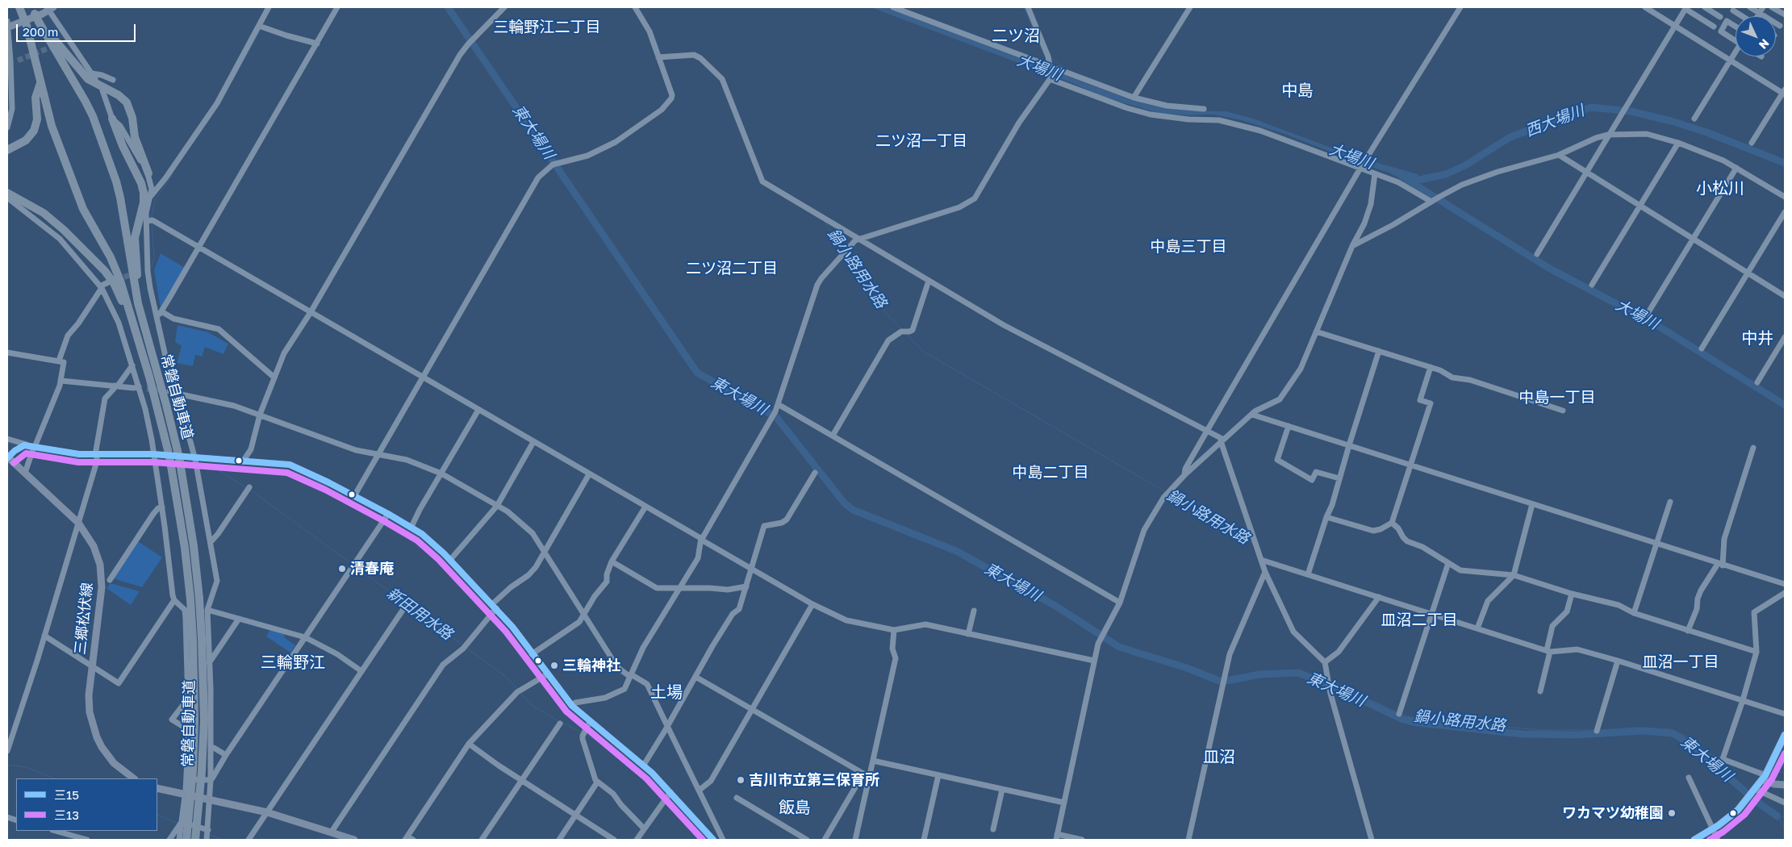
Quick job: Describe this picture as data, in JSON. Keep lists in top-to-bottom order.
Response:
{
  "streets": {
    "highway": ["常磐自動車道"],
    "main road": ["三郷松伏線"]
  },
  "districts": [
    "三輪野江二丁目",
    "二ツ沼",
    "中島",
    "二ツ沼一丁目",
    "小松川",
    "中島三丁目",
    "二ツ沼二丁目",
    "中井",
    "中島一丁目",
    "中島二丁目",
    "皿沼二丁目",
    "皿沼一丁目",
    "三輪野江",
    "土場",
    "皿沼",
    "飯島"
  ],
  "water": [
    "大場川",
    "西大場川",
    "東大場川",
    "鍋小路用水路",
    "新田用水路"
  ],
  "places": [
    "清春庵",
    "三輪神社",
    "吉川市立第三保育所",
    "ワカマツ幼稚園"
  ],
  "lines": ["transit line 三15", "transit line 三13"],
  "legend": ["三15", "三13"],
  "scale_bar": "200 m",
  "north": "bottom right"
}
